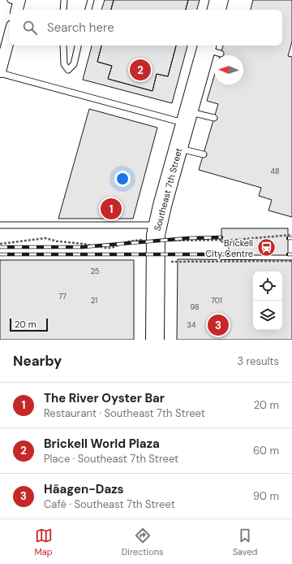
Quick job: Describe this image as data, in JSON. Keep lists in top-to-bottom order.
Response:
{
  "streets": {
    "main road": ["Southeast 7th Street"]
  },
  "places": {
    "station": ["Brickell City Centre"]
  },
  "house_numbers": [
    "48",
    "25",
    "77",
    "21",
    "701",
    "98",
    "34"
  ],
  "scale_bar": "20 m",
  "north": "left",
  "page": {
    "search": "Search here",
    "pins": ["2", "1", "3"],
    "scale": "20 m",
    "heading": ["Nearby", "3 results"],
    "list": [
      {
        "mark": "1",
        "name": "The River Oyster Bar",
        "note": "Restaurant · Southeast 7th Street",
        "value": "20 m"
      },
      {
        "mark": "2",
        "name": "Brickell World Plaza",
        "note": "Place · Southeast 7th Street",
        "value": "60 m"
      },
      {
        "mark": "3",
        "name": "Häagen-Dazs",
        "note": "Café · Southeast 7th Street",
        "value": "90 m"
      }
    ],
    "nav": ["Map", "Directions", "Saved"]
  }
}
